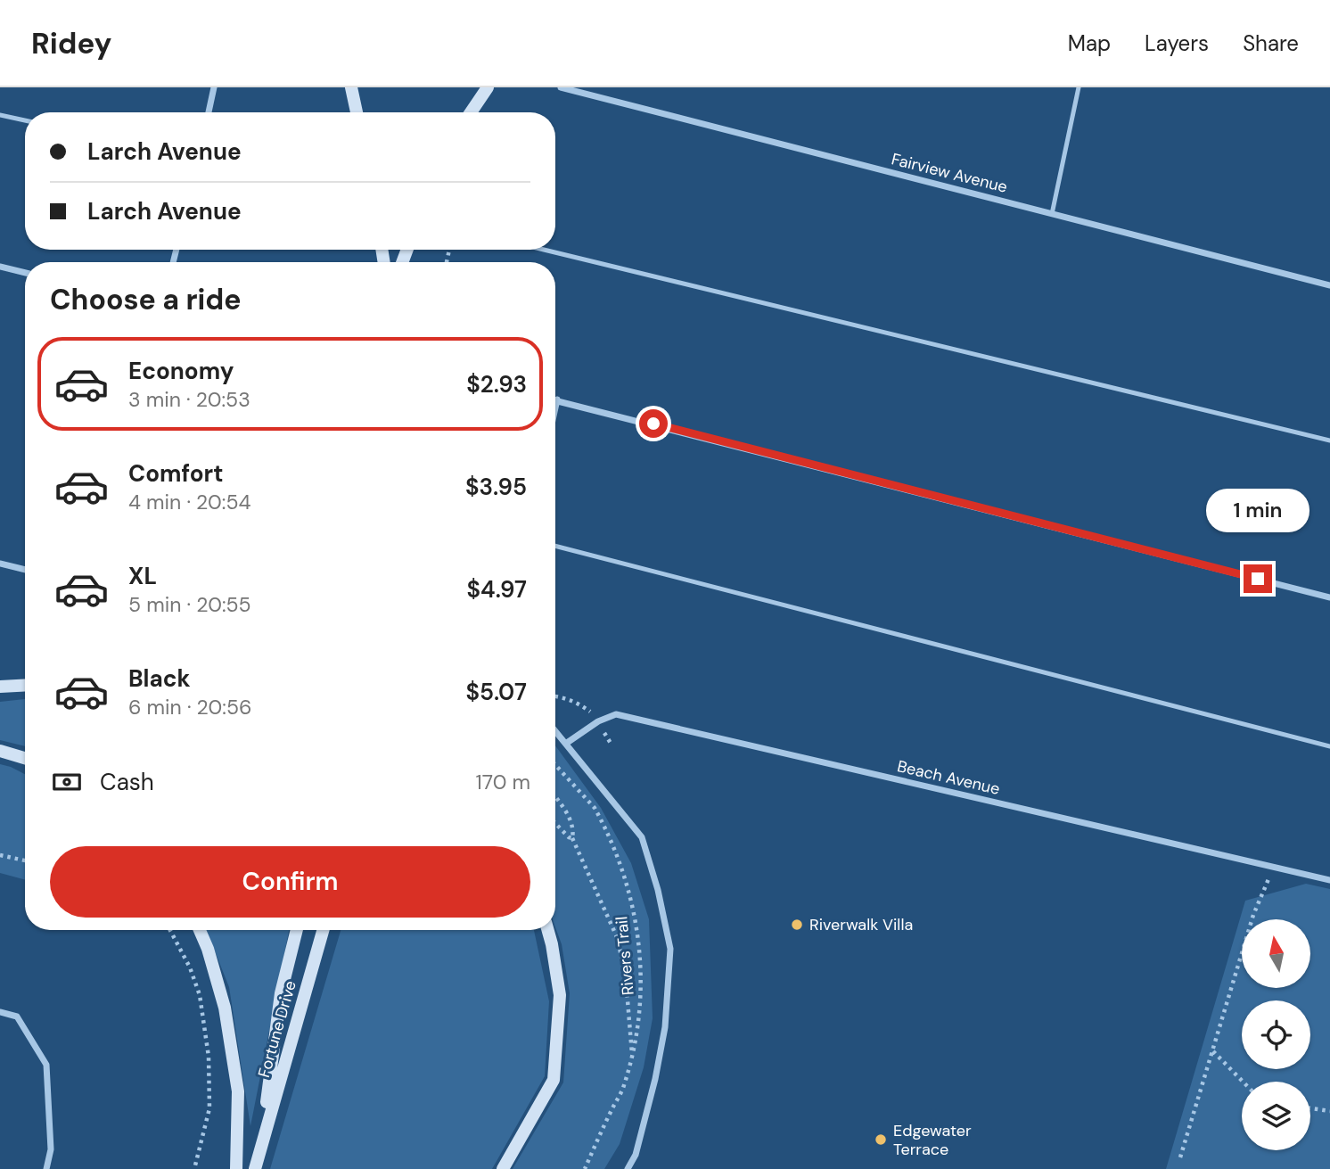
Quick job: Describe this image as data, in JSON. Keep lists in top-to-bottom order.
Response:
{
  "streets": {
    "main road": ["Fortune Drive"],
    "street": ["Fairview Avenue", "Beach Avenue"],
    "path": ["Rivers Trail"]
  },
  "places": ["Riverwalk Villa", "Edgewater Terrace"],
  "north": "top",
  "page": {
    "header": "Ridey",
    "nav": ["Map", "Layers", "Share"],
    "banner": ["Larch Avenue", "Larch Avenue"],
    "heading": "Choose a ride",
    "list": [
      {
        "name": "Economy",
        "note": "3 min · 20:53",
        "value": "$2.93"
      },
      {
        "name": "Comfort",
        "note": "4 min · 20:54",
        "value": "$3.95"
      },
      {
        "name": "XL",
        "note": "5 min · 20:55",
        "value": "$4.97"
      },
      {
        "name": "Black",
        "note": "6 min · 20:56",
        "value": "$5.07"
      }
    ],
    "bubble": "1 min",
    "pay": ["Cash", "170 m"],
    "buttons": "Confirm"
  }
}
